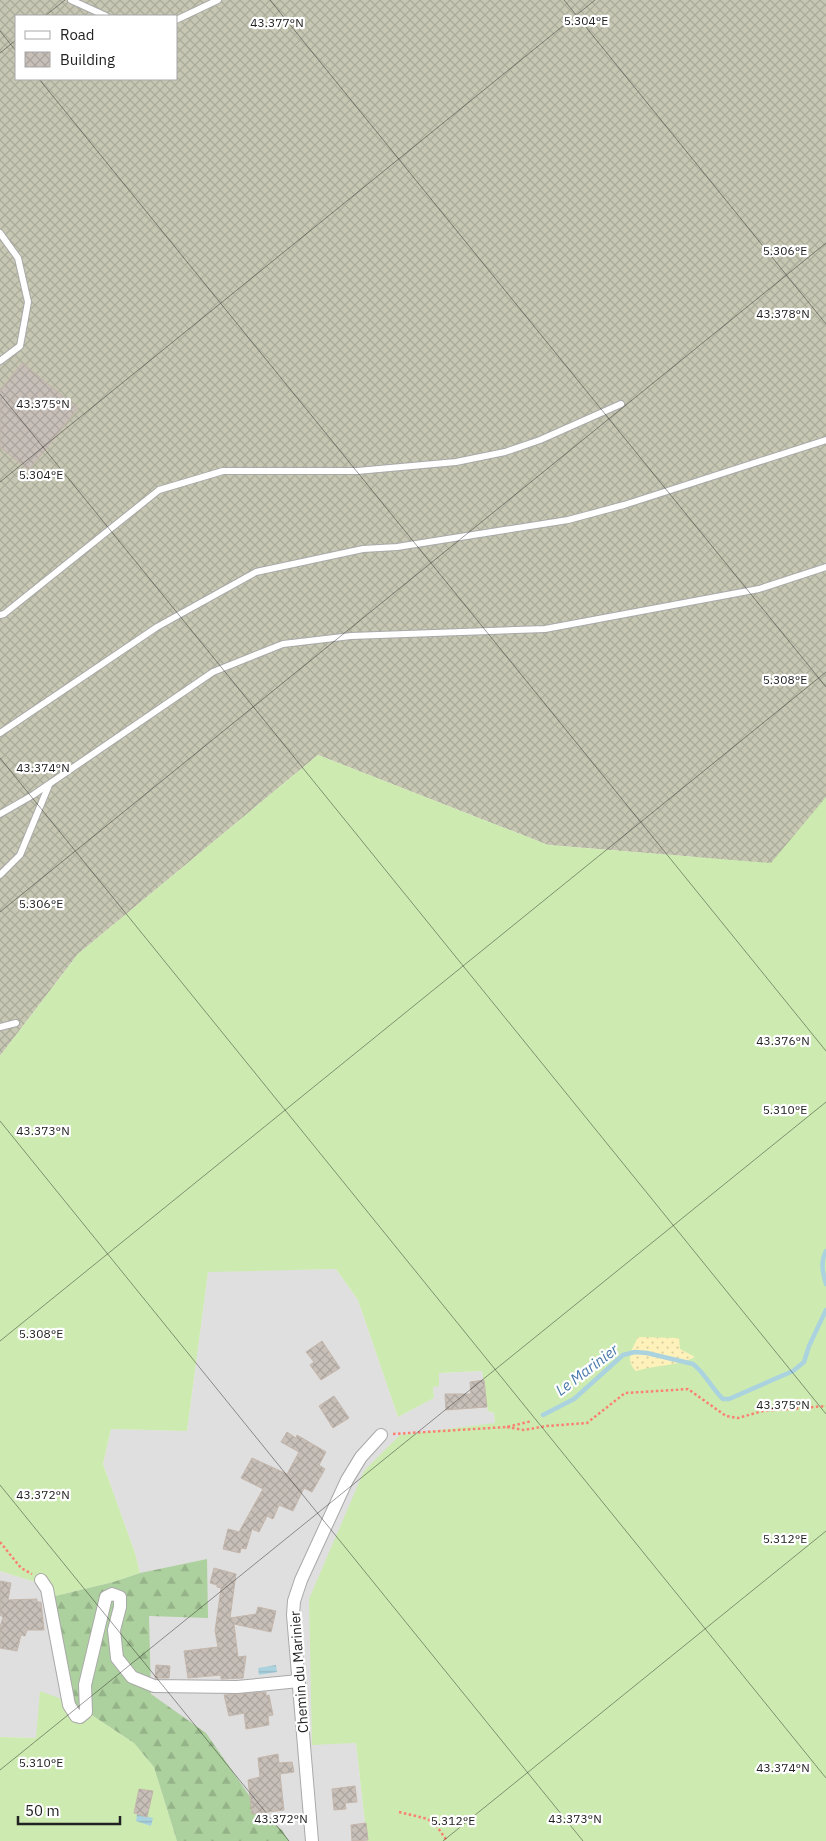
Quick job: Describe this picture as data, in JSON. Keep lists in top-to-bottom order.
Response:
{
  "streets": {
    "street": ["Chemin du Marinier"]
  },
  "water": ["Le Marinier"],
  "legend": ["Road", "Building"],
  "scale_bar": "50 m",
  "coordinates": [
    "5.304°E",
    "43.377°N",
    "5.306°E",
    "43.378°N",
    "43.375°N",
    "5.308°E",
    "43.374°N",
    "43.376°N",
    "5.310°E",
    "43.373°N",
    "43.372°N",
    "5.312°E"
  ]
}
